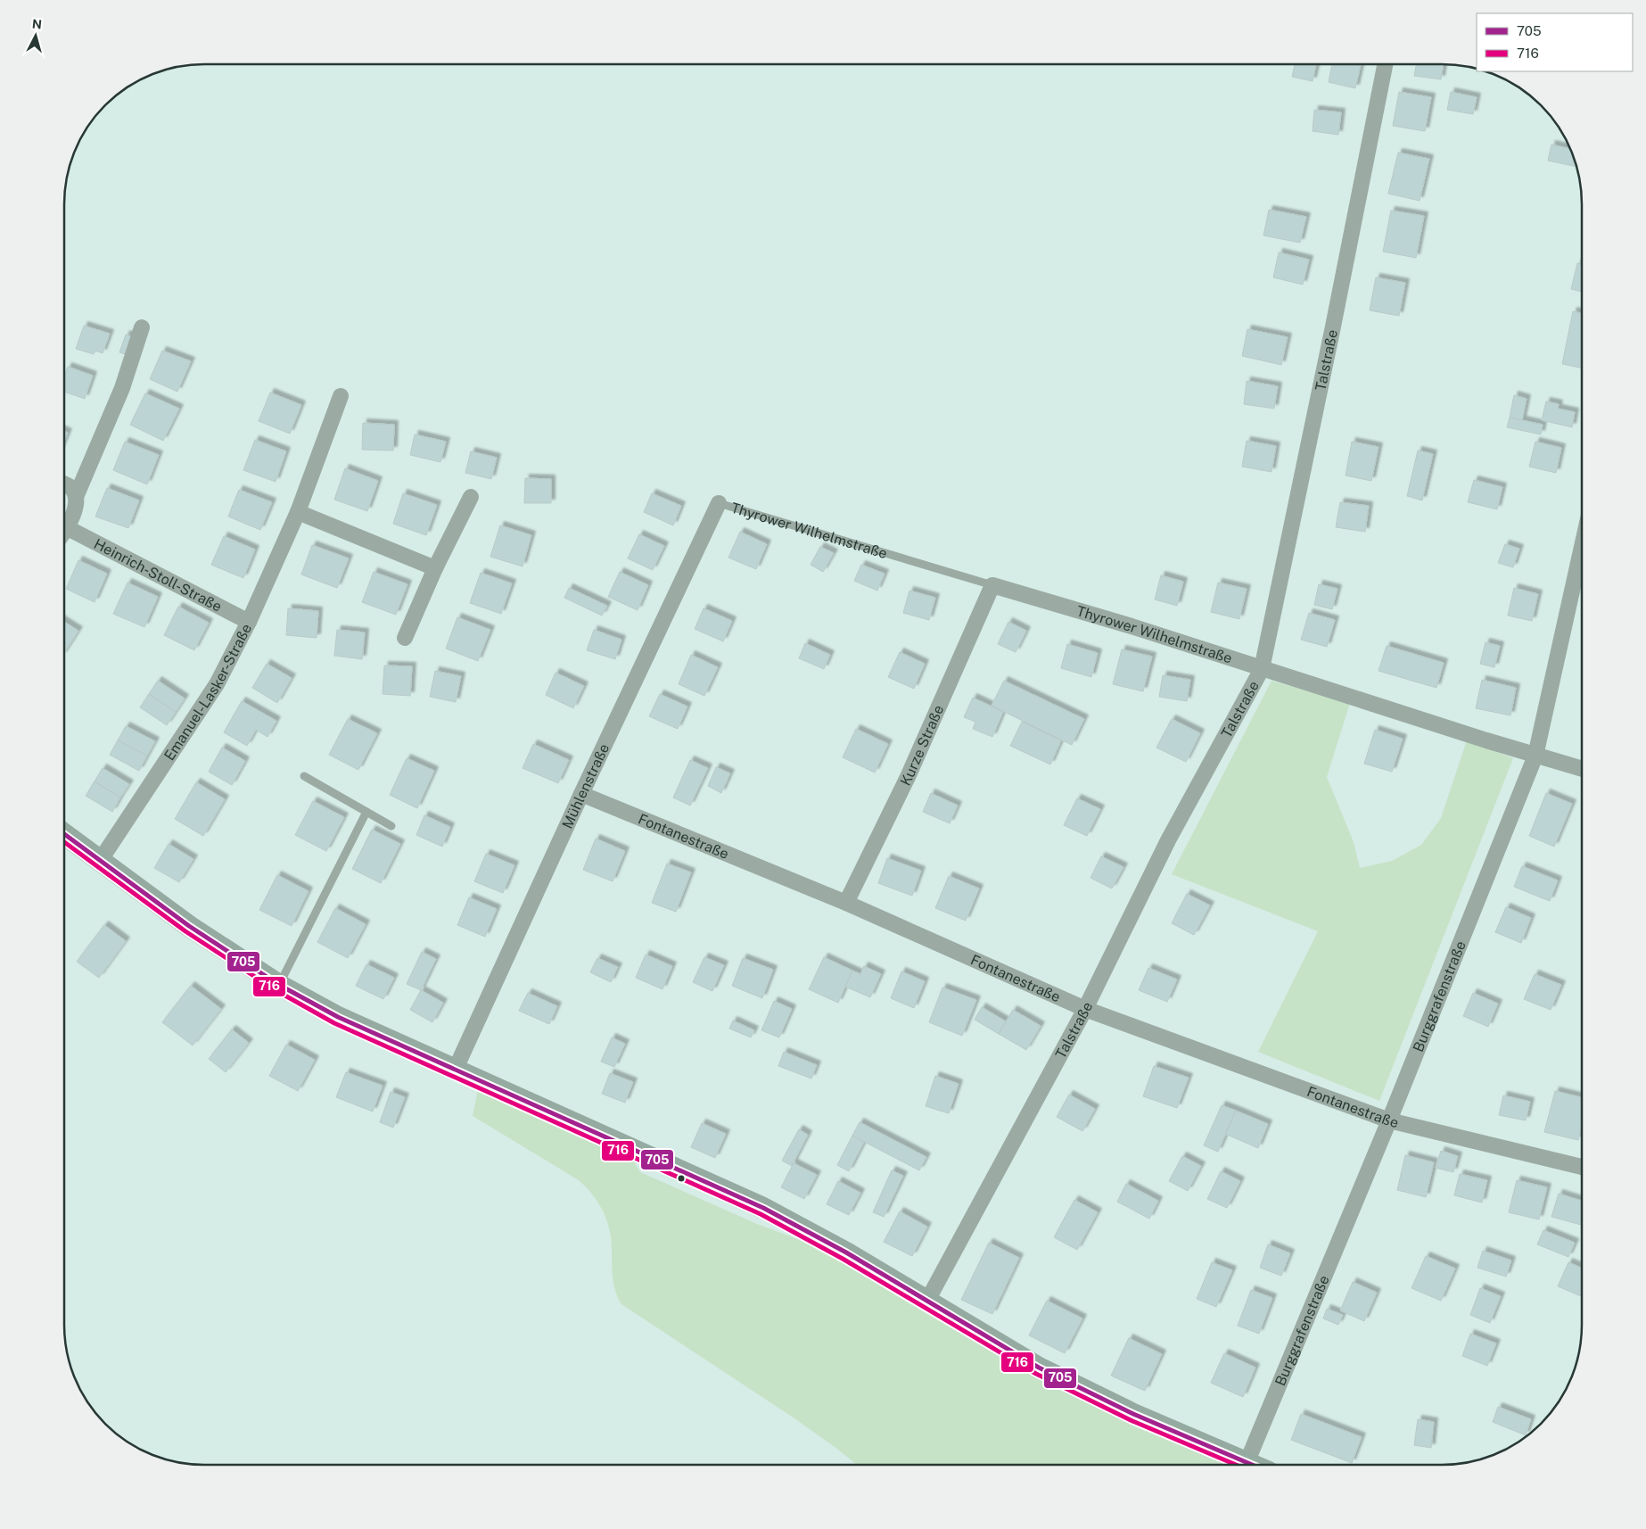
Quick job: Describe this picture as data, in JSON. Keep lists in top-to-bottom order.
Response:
{
  "streets": {
    "street": [
      "Talstraße",
      "Thyrower Wilhelmstraße",
      "Heinrich-Stoll-Straße",
      "Emanuel-Lasker-Straße",
      "Kurze Straße",
      "Mühlenstraße",
      "Fontanestraße",
      "Burggrafenstraße"
    ]
  },
  "crossings": [
    ["Talstraße", "Thyrower Wilhelmstraße"],
    ["Talstraße", "Fontanestraße"],
    ["Thyrower Wilhelmstraße", "Kurze Straße"],
    ["Thyrower Wilhelmstraße", "Mühlenstraße"],
    ["Thyrower Wilhelmstraße", "Burggrafenstraße"],
    ["Heinrich-Stoll-Straße", "Emanuel-Lasker-Straße"],
    ["Kurze Straße", "Fontanestraße"],
    ["Mühlenstraße", "Fontanestraße"],
    ["Fontanestraße", "Burggrafenstraße"]
  ],
  "lines": ["transit line 705", "transit line 716"],
  "legend": ["705", "716"],
  "north": "top"
}
